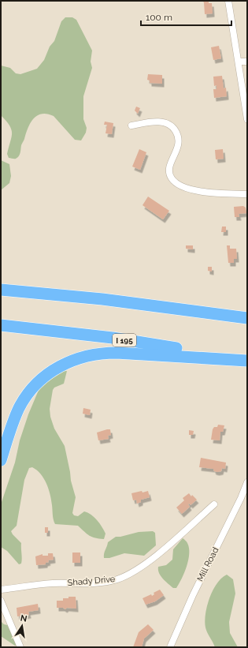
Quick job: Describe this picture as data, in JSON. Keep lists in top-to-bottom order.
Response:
{
  "streets": {
    "highway": ["I 195"],
    "street": ["Mill Road", "Shady Drive"]
  },
  "scale_bar": "100 m",
  "north": "top"
}
